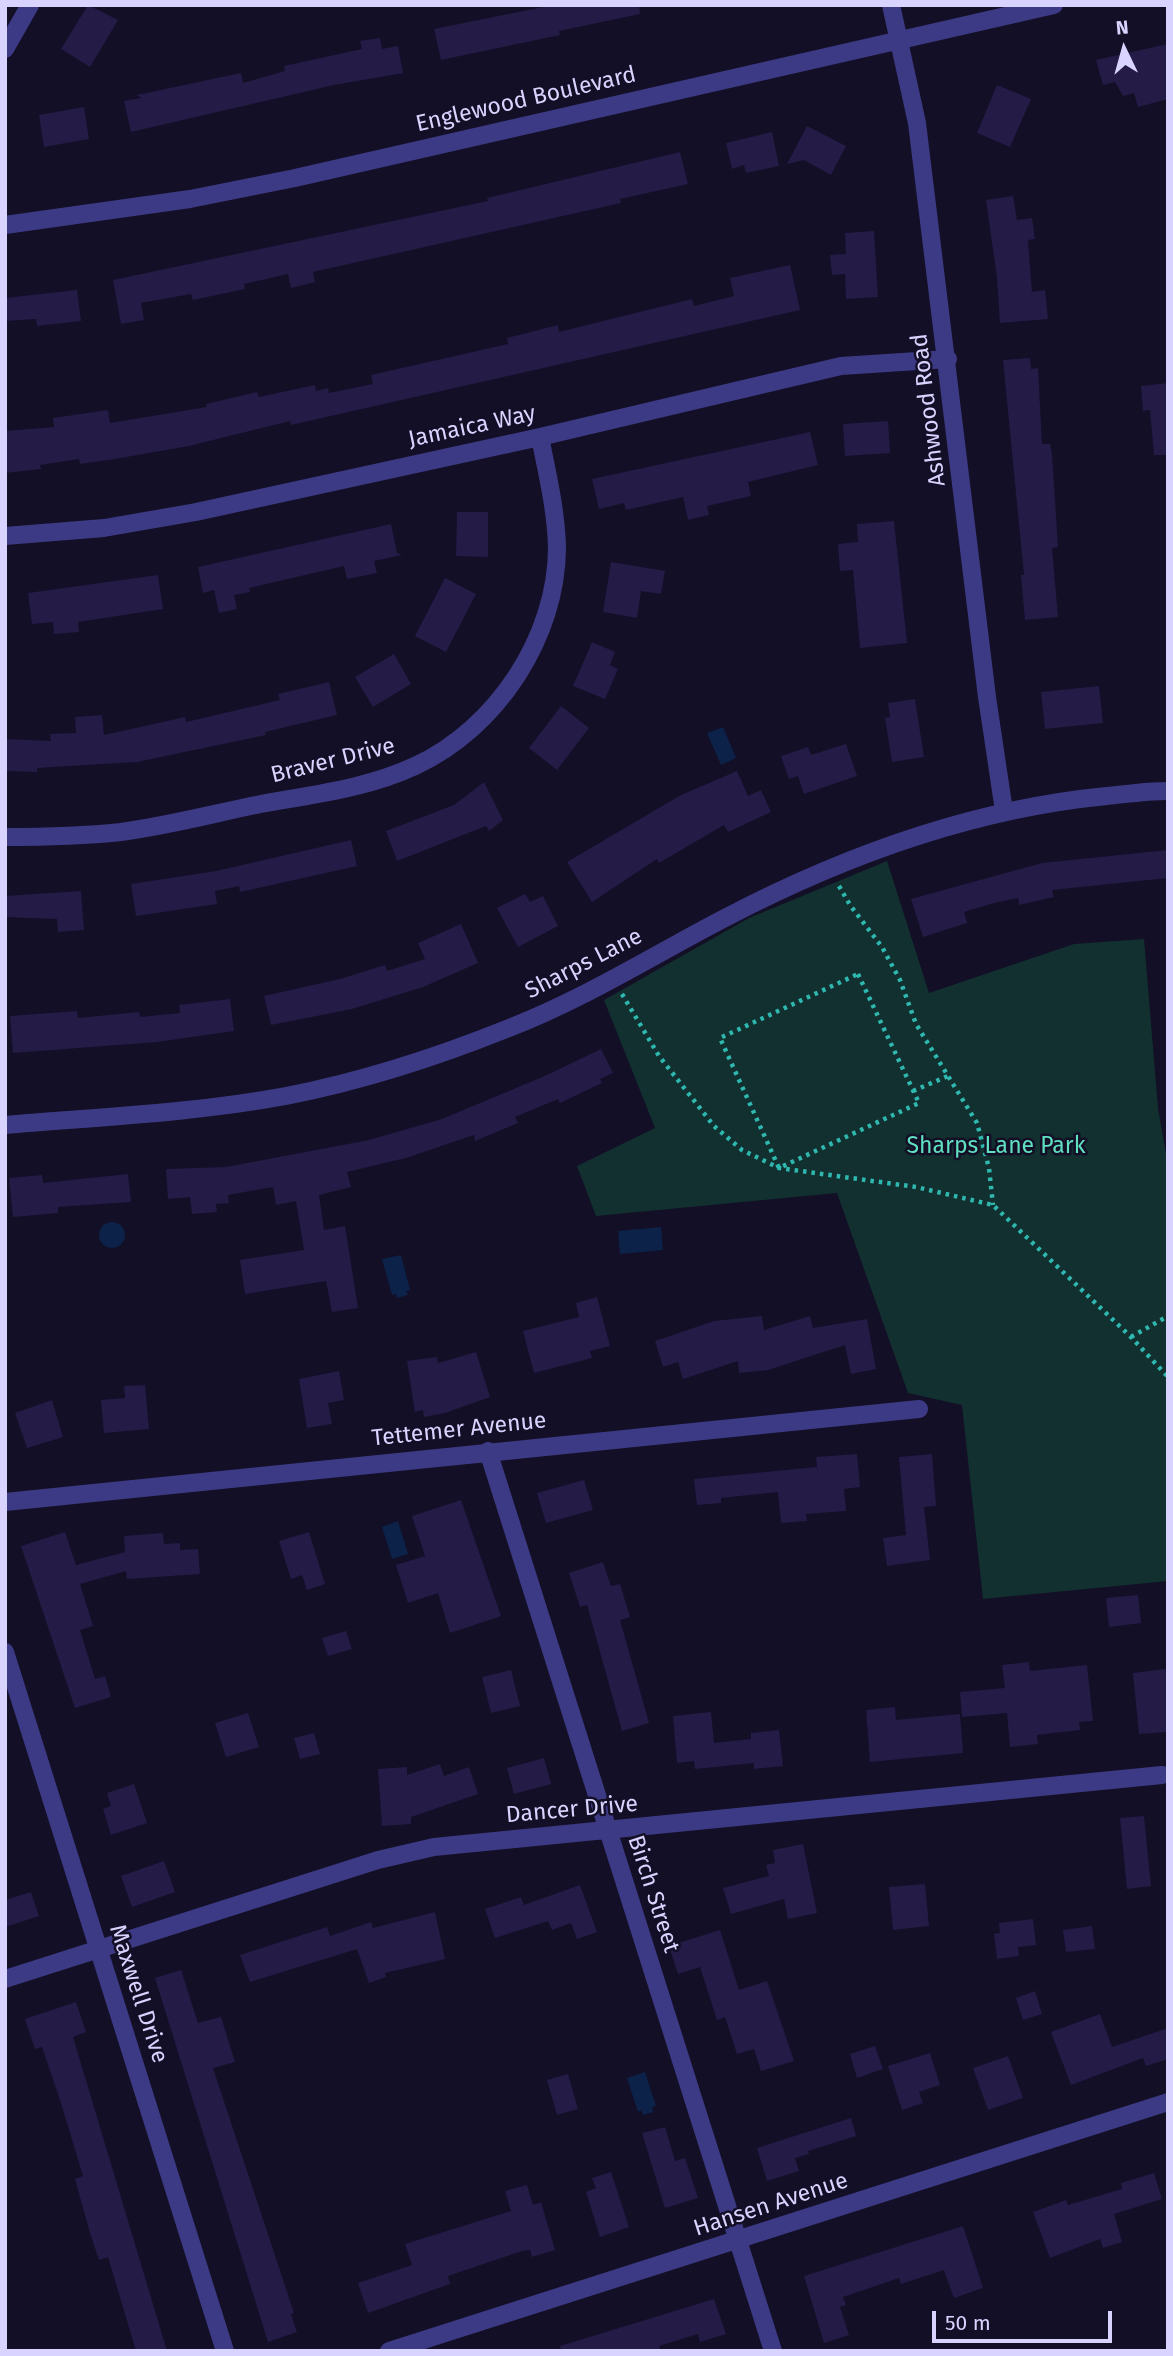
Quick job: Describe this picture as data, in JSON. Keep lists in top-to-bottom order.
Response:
{
  "streets": {
    "street": [
      "Englewood Boulevard",
      "Ashwood Road",
      "Jamaica Way",
      "Braver Drive",
      "Sharps Lane",
      "Tettemer Avenue",
      "Dancer Drive",
      "Birch Street",
      "Maxwell Drive",
      "Hansen Avenue"
    ]
  },
  "crossings": [
    ["Englewood Boulevard", "Ashwood Road"],
    ["Ashwood Road", "Jamaica Way"],
    ["Ashwood Road", "Sharps Lane"],
    ["Jamaica Way", "Braver Drive"],
    ["Tettemer Avenue", "Birch Street"],
    ["Dancer Drive", "Birch Street"],
    ["Dancer Drive", "Maxwell Drive"],
    ["Birch Street", "Hansen Avenue"]
  ],
  "parks": ["Sharps Lane Park"],
  "scale_bar": "50 m",
  "north": "top"
}
